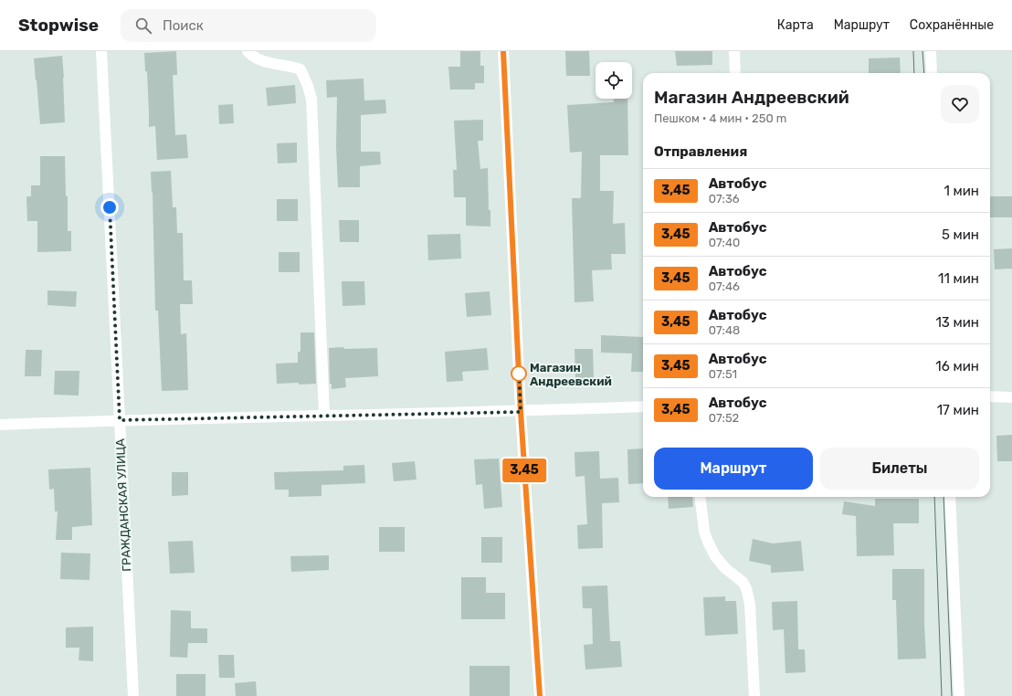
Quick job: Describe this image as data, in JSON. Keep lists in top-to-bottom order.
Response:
{
  "streets": {
    "street": ["ГРАЖДАНСКАЯ УЛИЦА"]
  },
  "places": ["Магазин Андреевский"],
  "lines": ["bus line 3,45"],
  "page": {
    "header": "Stopwise",
    "search": "Поиск",
    "nav": ["Карта", "Маршрут", "Сохранённые"],
    "on_map": "3,45",
    "heading": [
      ["Магазин Андреевский", "Пешком · 4 мин · 250 m"],
      "Отправления"
    ],
    "list": [
      {
        "mark": "3,45",
        "name": "Автобус",
        "note": "07:36",
        "value": "1 мин"
      },
      {
        "mark": "3,45",
        "name": "Автобус",
        "note": "07:40",
        "value": "5 мин"
      },
      {
        "mark": "3,45",
        "name": "Автобус",
        "note": "07:46",
        "value": "11 мин"
      },
      {
        "mark": "3,45",
        "name": "Автобус",
        "note": "07:48",
        "value": "13 мин"
      },
      {
        "mark": "3,45",
        "name": "Автобус",
        "note": "07:51",
        "value": "16 мин"
      },
      {
        "mark": "3,45",
        "name": "Автобус",
        "note": "07:52",
        "value": "17 мин"
      }
    ],
    "buttons": ["Маршрут", "Билеты"]
  }
}
